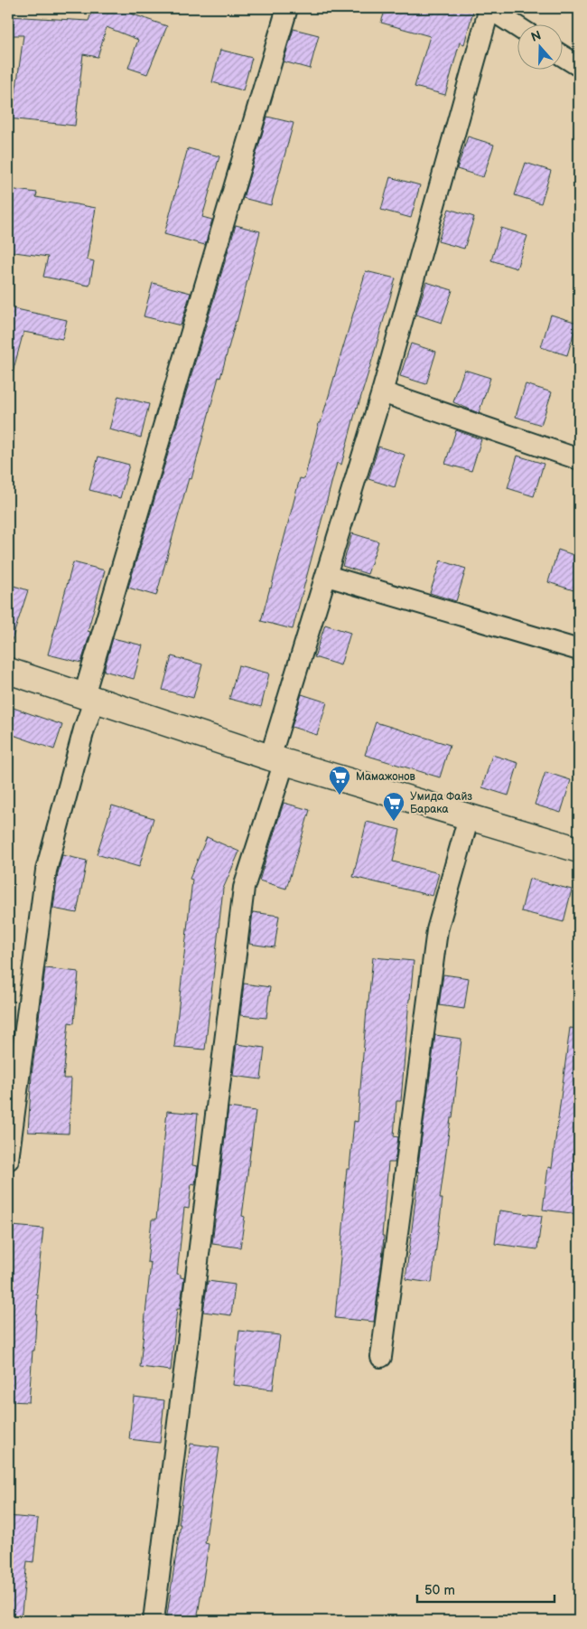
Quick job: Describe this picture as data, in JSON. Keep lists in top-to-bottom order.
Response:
{
  "places": {
    "supermarket": ["Мамажонов", "Умида Файз Барака"]
  },
  "scale_bar": "50 m",
  "north": "top"
}
